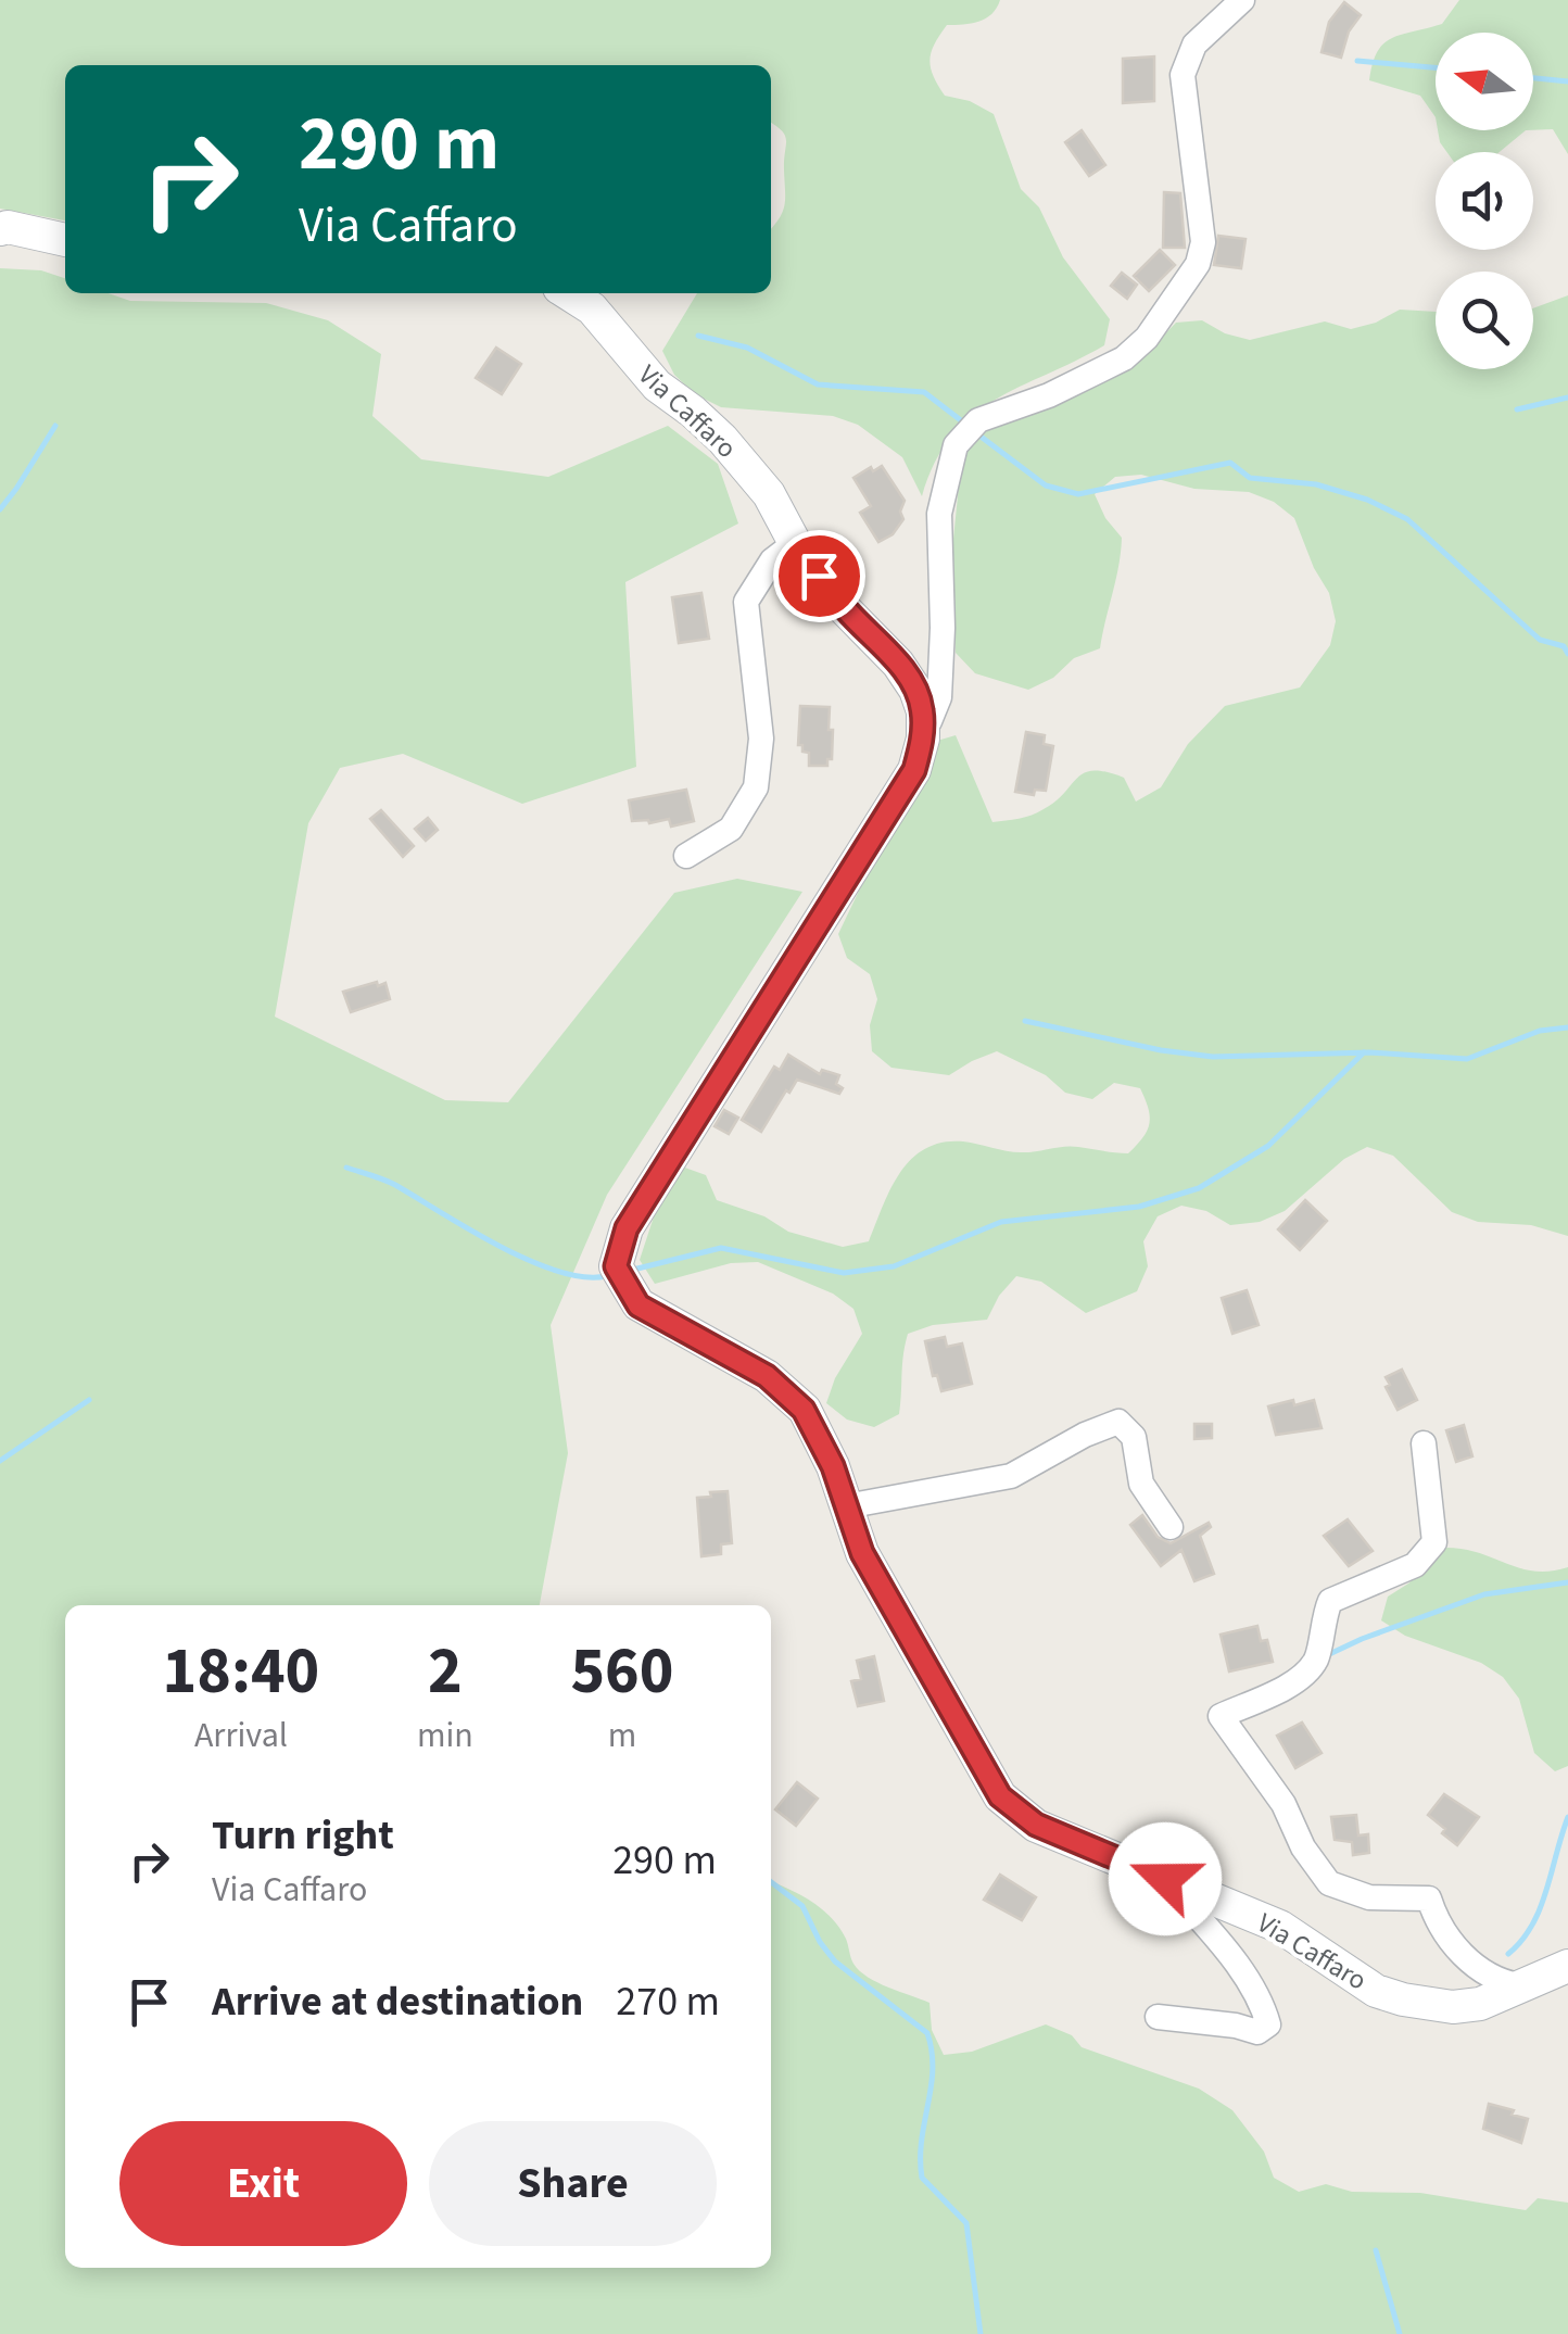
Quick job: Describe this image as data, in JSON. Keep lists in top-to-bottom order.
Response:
{
  "streets": {
    "street": ["Via Caffaro"]
  },
  "north": "left",
  "page": {
    "turn": ["290 m", "Via Caffaro"],
    "eta": [
      "18:40",
      "Arrival",
      "2",
      "min",
      "560",
      "m"
    ],
    "list": [
      {
        "name": "Turn right",
        "note": "Via Caffaro",
        "value": "290 m"
      },
      {
        "name": "Arrive at destination",
        "value": "270 m"
      }
    ],
    "buttons": ["Exit", "Share"]
  }
}
